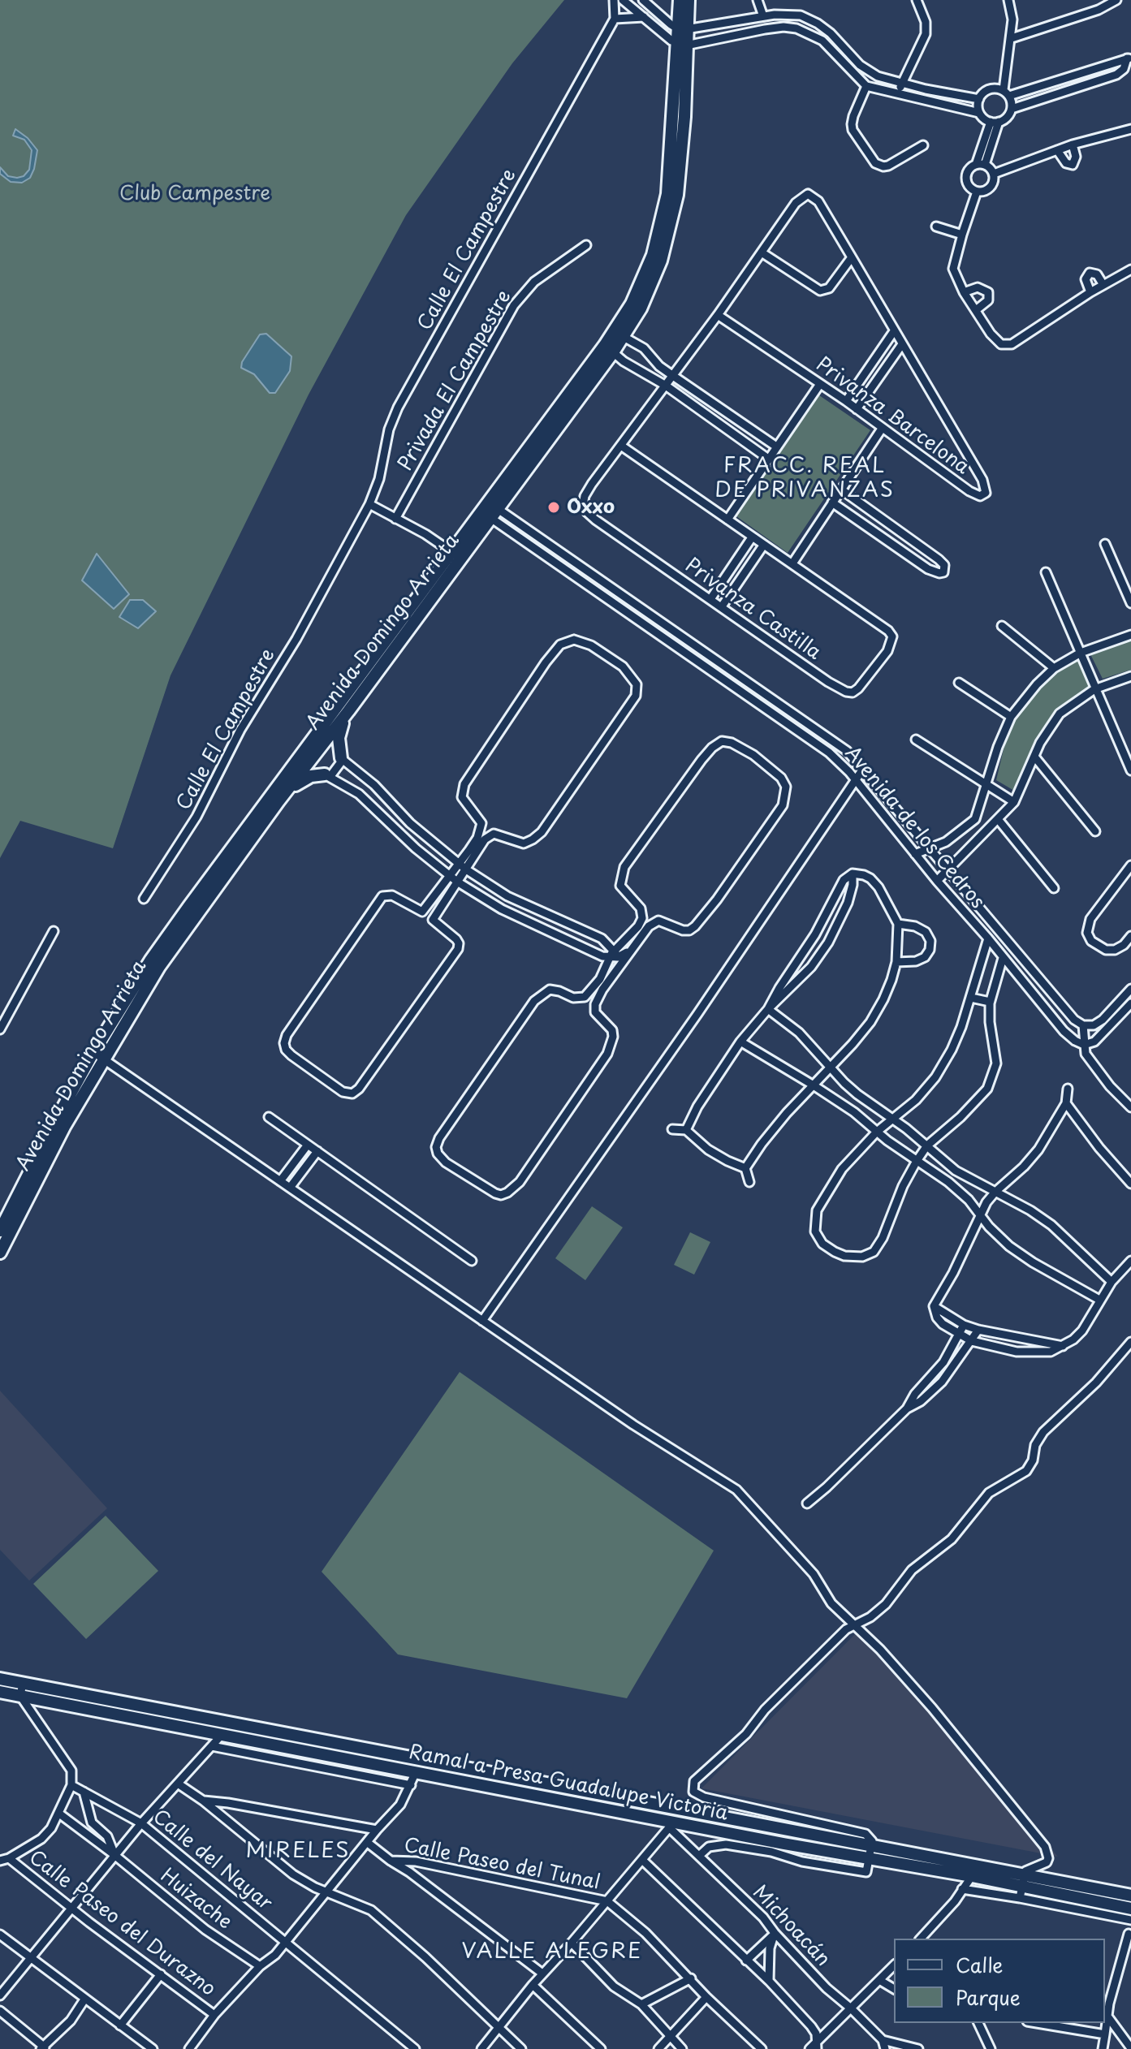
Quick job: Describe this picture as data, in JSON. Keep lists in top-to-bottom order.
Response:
{
  "streets": {
    "main road": ["Avenida Domingo Arrieta", "Ramal a Presa Guadalupe Victoria"],
    "street": [
      "Calle El Campestre",
      "Privada El Campestre",
      "Privanza Barcelona",
      "Privanza Castilla",
      "Avenida de los Cedros",
      "Calle del Nayar",
      "Calle Paseo del Tunal",
      "Huizache",
      "Calle Paseo del Durazno",
      "Michoacán"
    ]
  },
  "crossings": [
    ["Privanza Barcelona", "Privanza Castilla"],
    ["Avenida Domingo Arrieta", "Avenida de los Cedros"],
    ["Ramal a Presa Guadalupe Victoria", "Michoacán"]
  ],
  "districts": ["FRACC. REAL DE PRIVANZAS", "MIRELES", "VALLE ALEGRE"],
  "parks": ["Club Campestre"],
  "places": ["Oxxo"],
  "legend": ["Calle", "Parque"]
}
